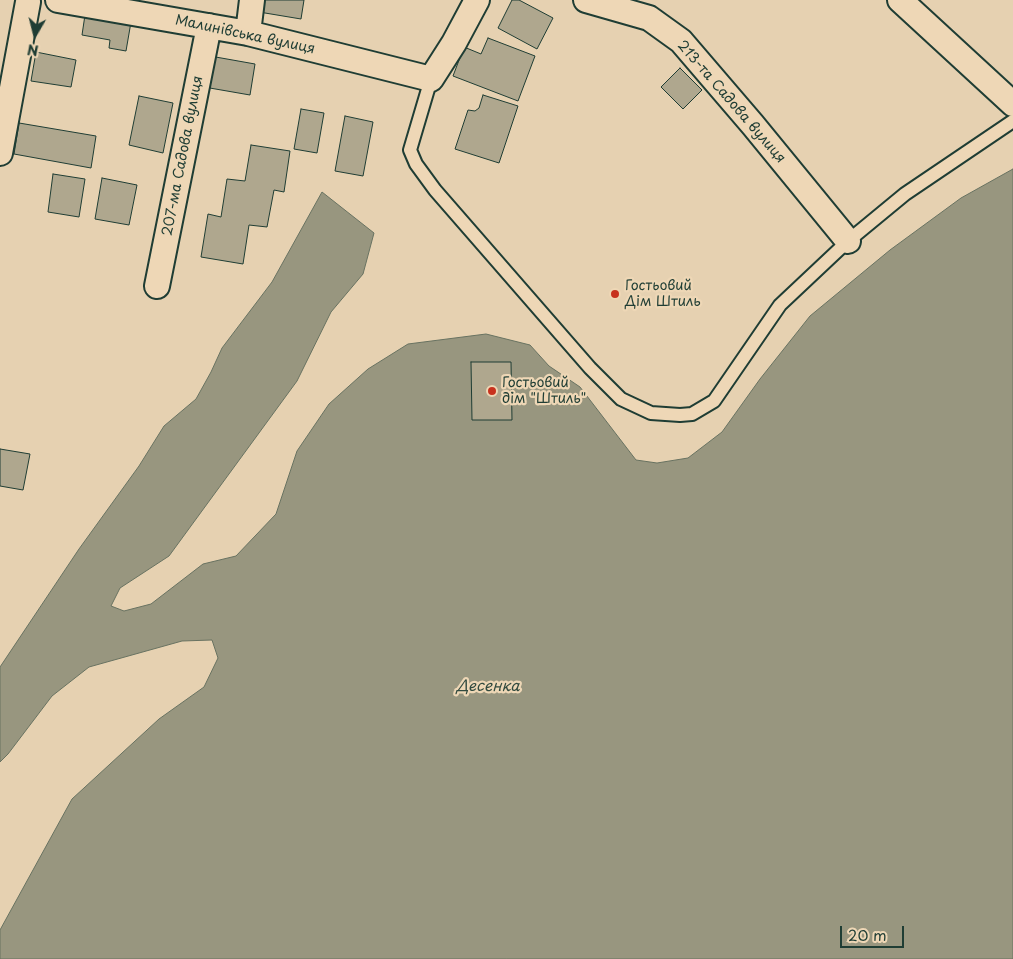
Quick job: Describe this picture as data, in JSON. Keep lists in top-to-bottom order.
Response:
{
  "streets": {
    "street": ["Малинівська вулиця", "213-та Садова вулиця", "207-ма Садова вулиця"]
  },
  "crossings": [
    ["Малинівська вулиця", "207-ма Садова вулиця"]
  ],
  "water": ["Десенка"],
  "places": ["Гостьовий Дім Штиль", "Гостьовий дім \"Штиль\""],
  "scale_bar": "20 m",
  "north": "bottom"
}
